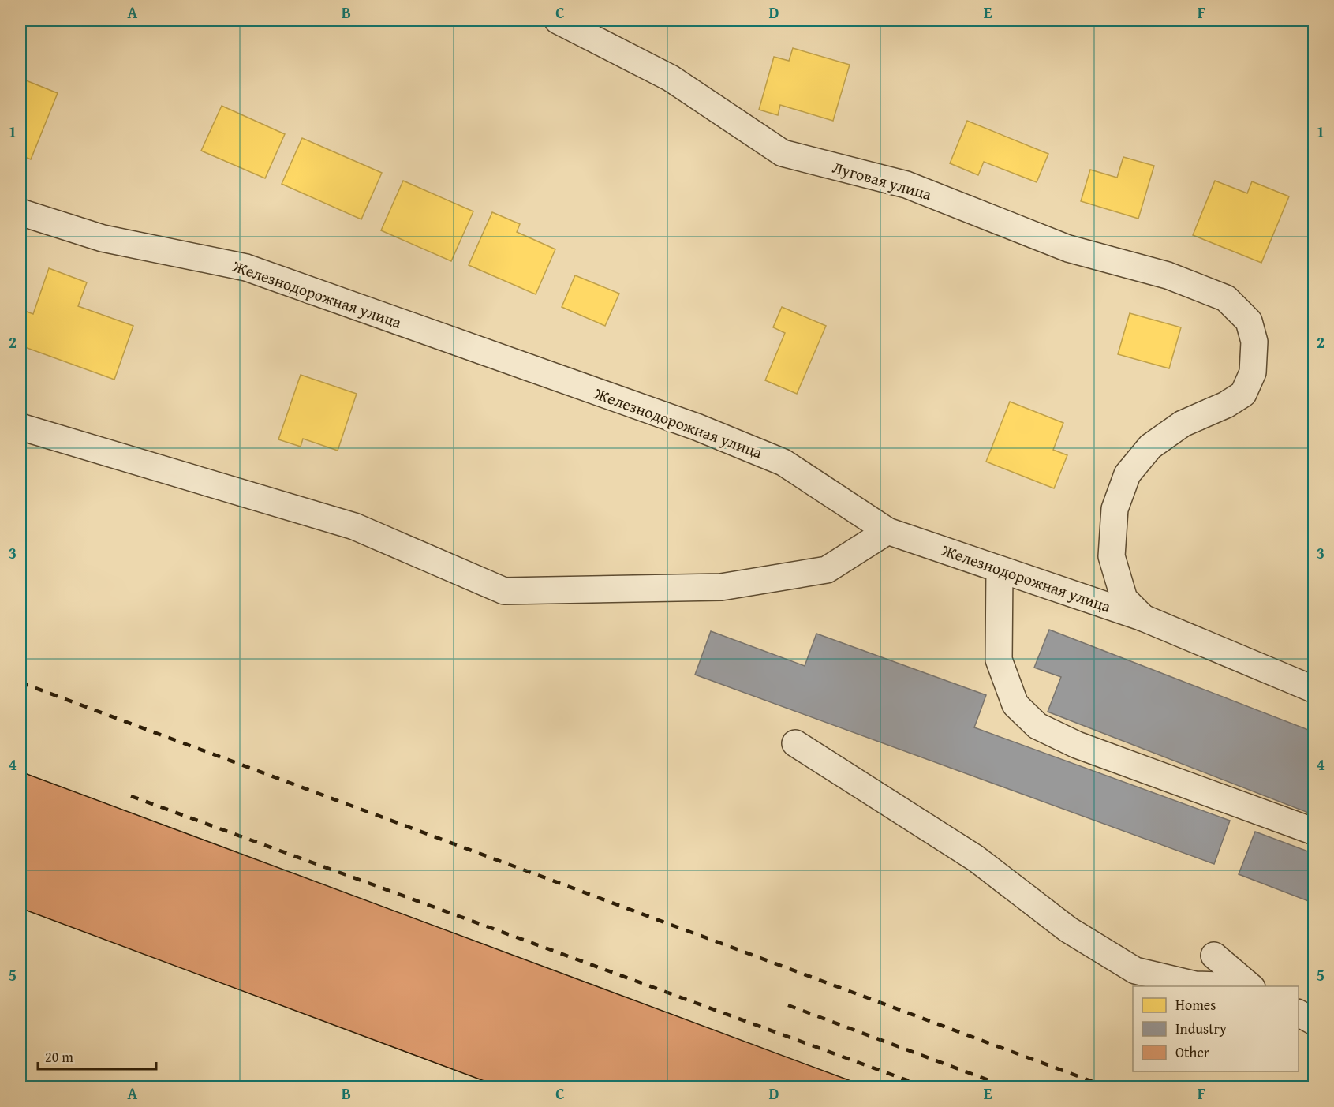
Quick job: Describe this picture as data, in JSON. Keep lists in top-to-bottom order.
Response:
{
  "streets": {
    "street": ["Луговая улица", "Железнодорожная улица"]
  },
  "crossings": [
    ["Луговая улица", "Железнодорожная улица"]
  ],
  "legend": ["Homes", "Industry", "Other"],
  "scale_bar": "20 m",
  "grid": {
    "columns": [
      "A",
      "B",
      "C",
      "D",
      "E",
      "F"
    ],
    "rows": [
      "1",
      "2",
      "3",
      "4",
      "5"
    ]
  }
}
